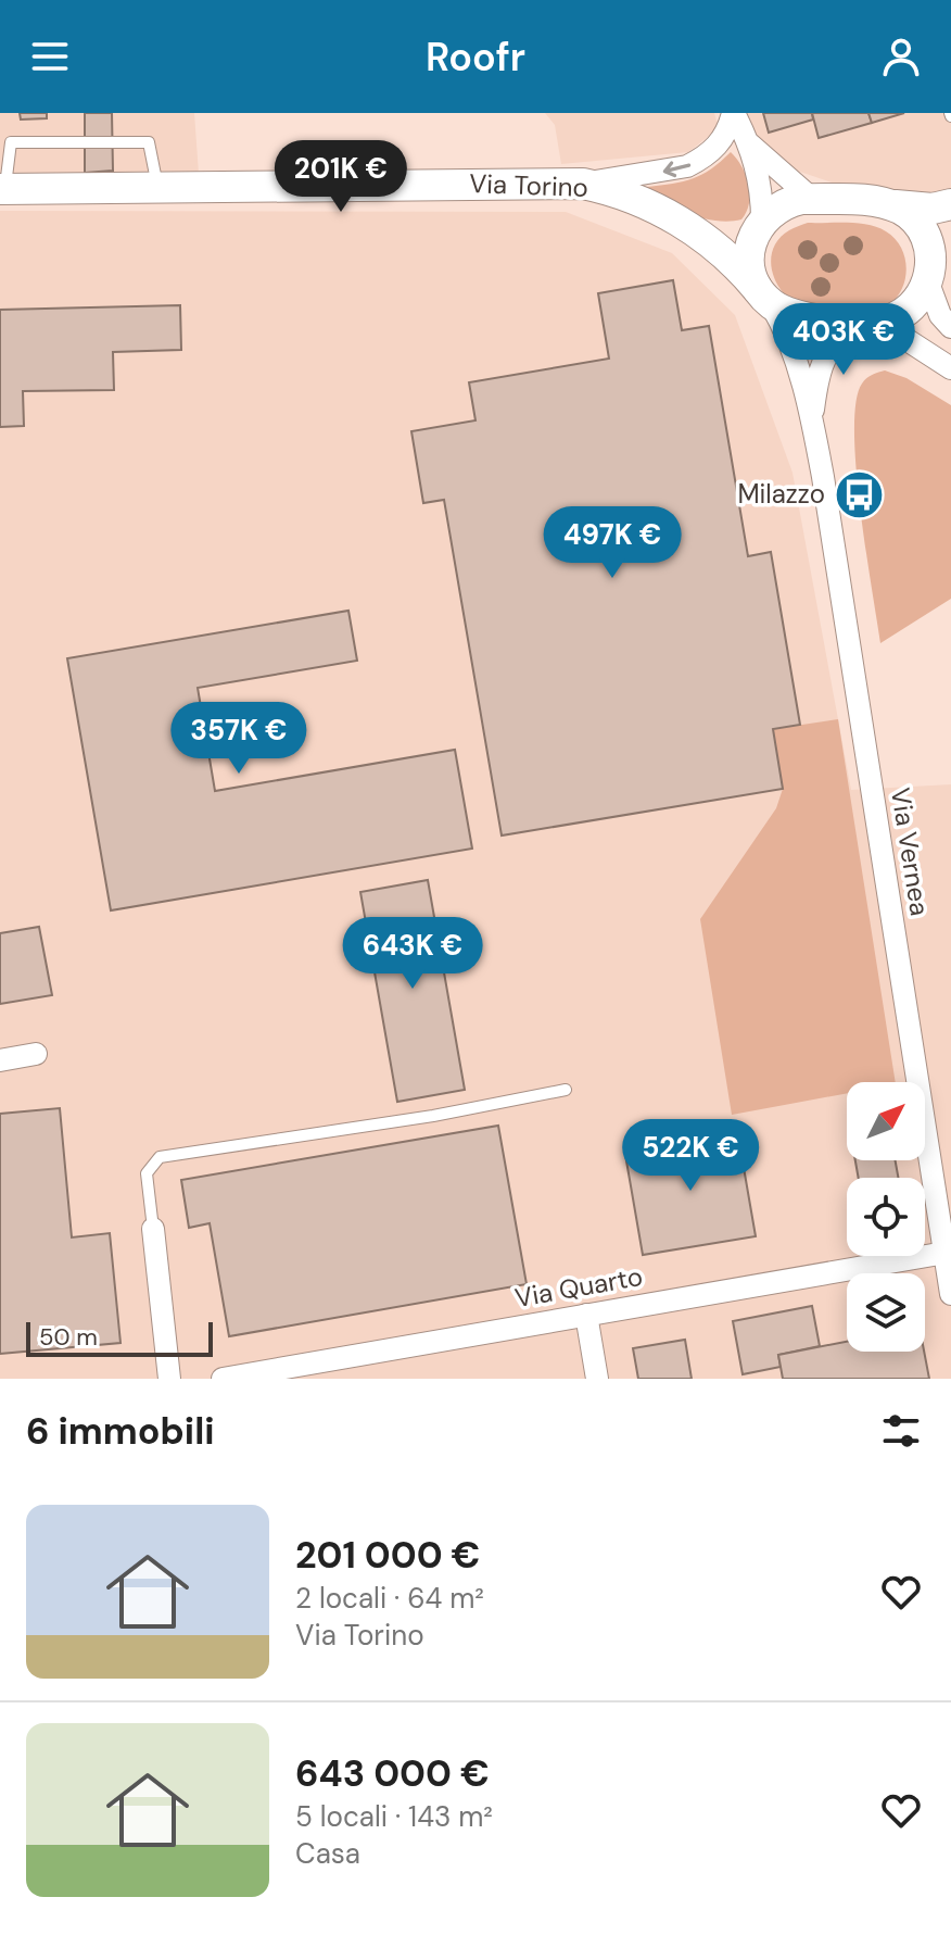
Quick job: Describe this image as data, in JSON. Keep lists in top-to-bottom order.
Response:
{
  "streets": {
    "main road": ["Via Torino"],
    "street": ["Via Vernea", "Via Quarto"]
  },
  "crossings": [
    ["Via Vernea", "Via Quarto"]
  ],
  "places": {
    "bus stop": ["Milazzo"]
  },
  "scale_bar": "50 m",
  "north": "top right",
  "page": {
    "header": "Roofr",
    "price": [
      "201K €",
      "403K €",
      "497K €",
      "357K €",
      "643K €",
      "522K €"
    ],
    "scale": "50 m",
    "heading": "6 immobili",
    "list": [
      {
        "name": "201 000 €",
        "note": "2 locali · 64 m² · Via Torino"
      },
      {
        "name": "643 000 €",
        "note": "5 locali · 143 m² · Casa"
      }
    ]
  }
}
